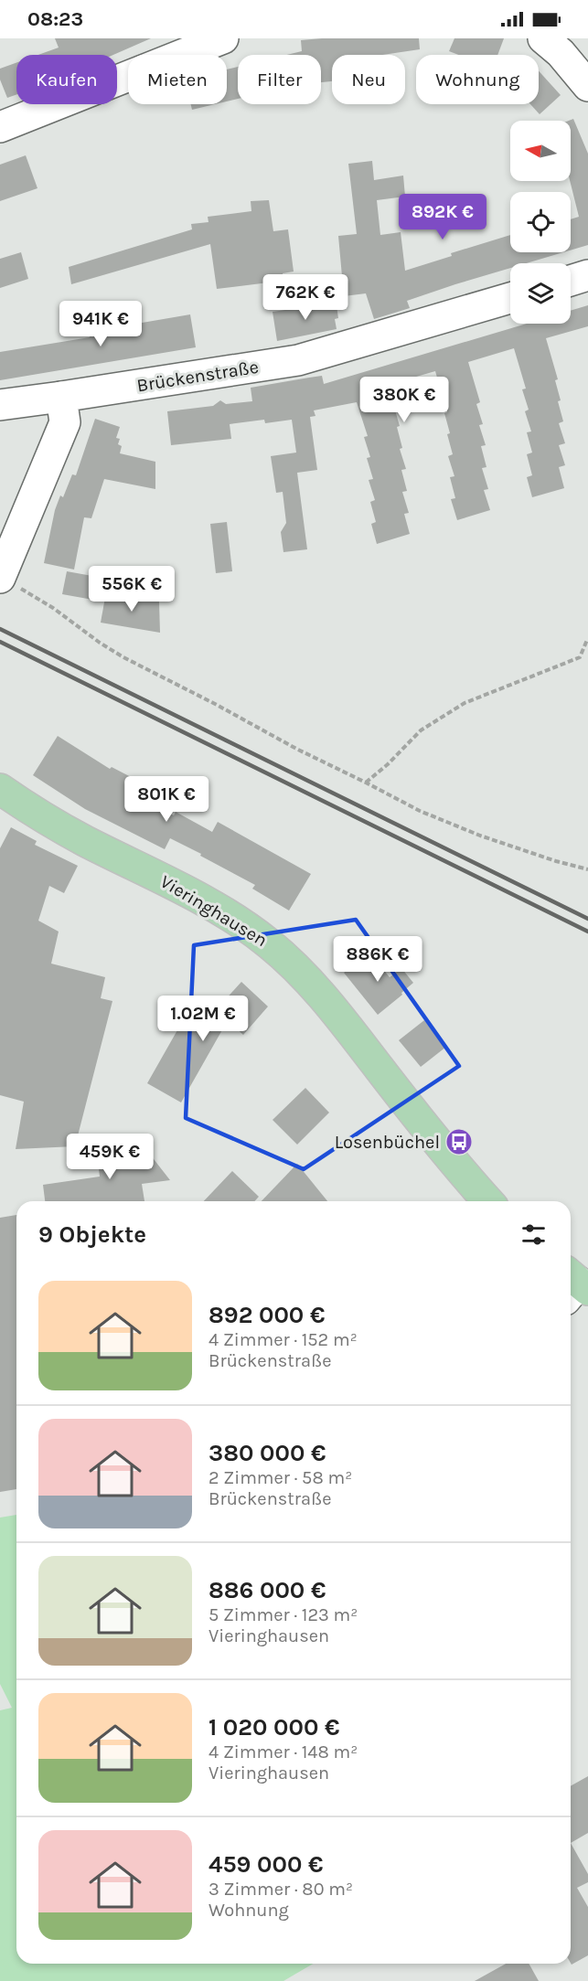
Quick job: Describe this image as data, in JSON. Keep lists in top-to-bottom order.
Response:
{
  "streets": {
    "main road": ["Vieringhausen"],
    "street": ["Brückenstraße"]
  },
  "places": {
    "bus stop": ["Losenbüchel"]
  },
  "north": "left",
  "page": {
    "status": "08:23",
    "chip": [
      "Kaufen",
      "Mieten",
      "Filter",
      "Neu",
      "Wohnung"
    ],
    "price": [
      "892K €",
      "762K €",
      "941K €",
      "380K €",
      "556K €",
      "801K €",
      "886K €",
      "1.02M €",
      "459K €"
    ],
    "heading": "9 Objekte",
    "list": [
      {
        "name": "892 000 €",
        "note": "4 Zimmer · 152 m² · Brückenstraße"
      },
      {
        "name": "380 000 €",
        "note": "2 Zimmer · 58 m² · Brückenstraße"
      },
      {
        "name": "886 000 €",
        "note": "5 Zimmer · 123 m² · Vieringhausen"
      },
      {
        "name": "1 020 000 €",
        "note": "4 Zimmer · 148 m² · Vieringhausen"
      },
      {
        "name": "459 000 €",
        "note": "3 Zimmer · 80 m² · Wohnung"
      }
    ]
  }
}
